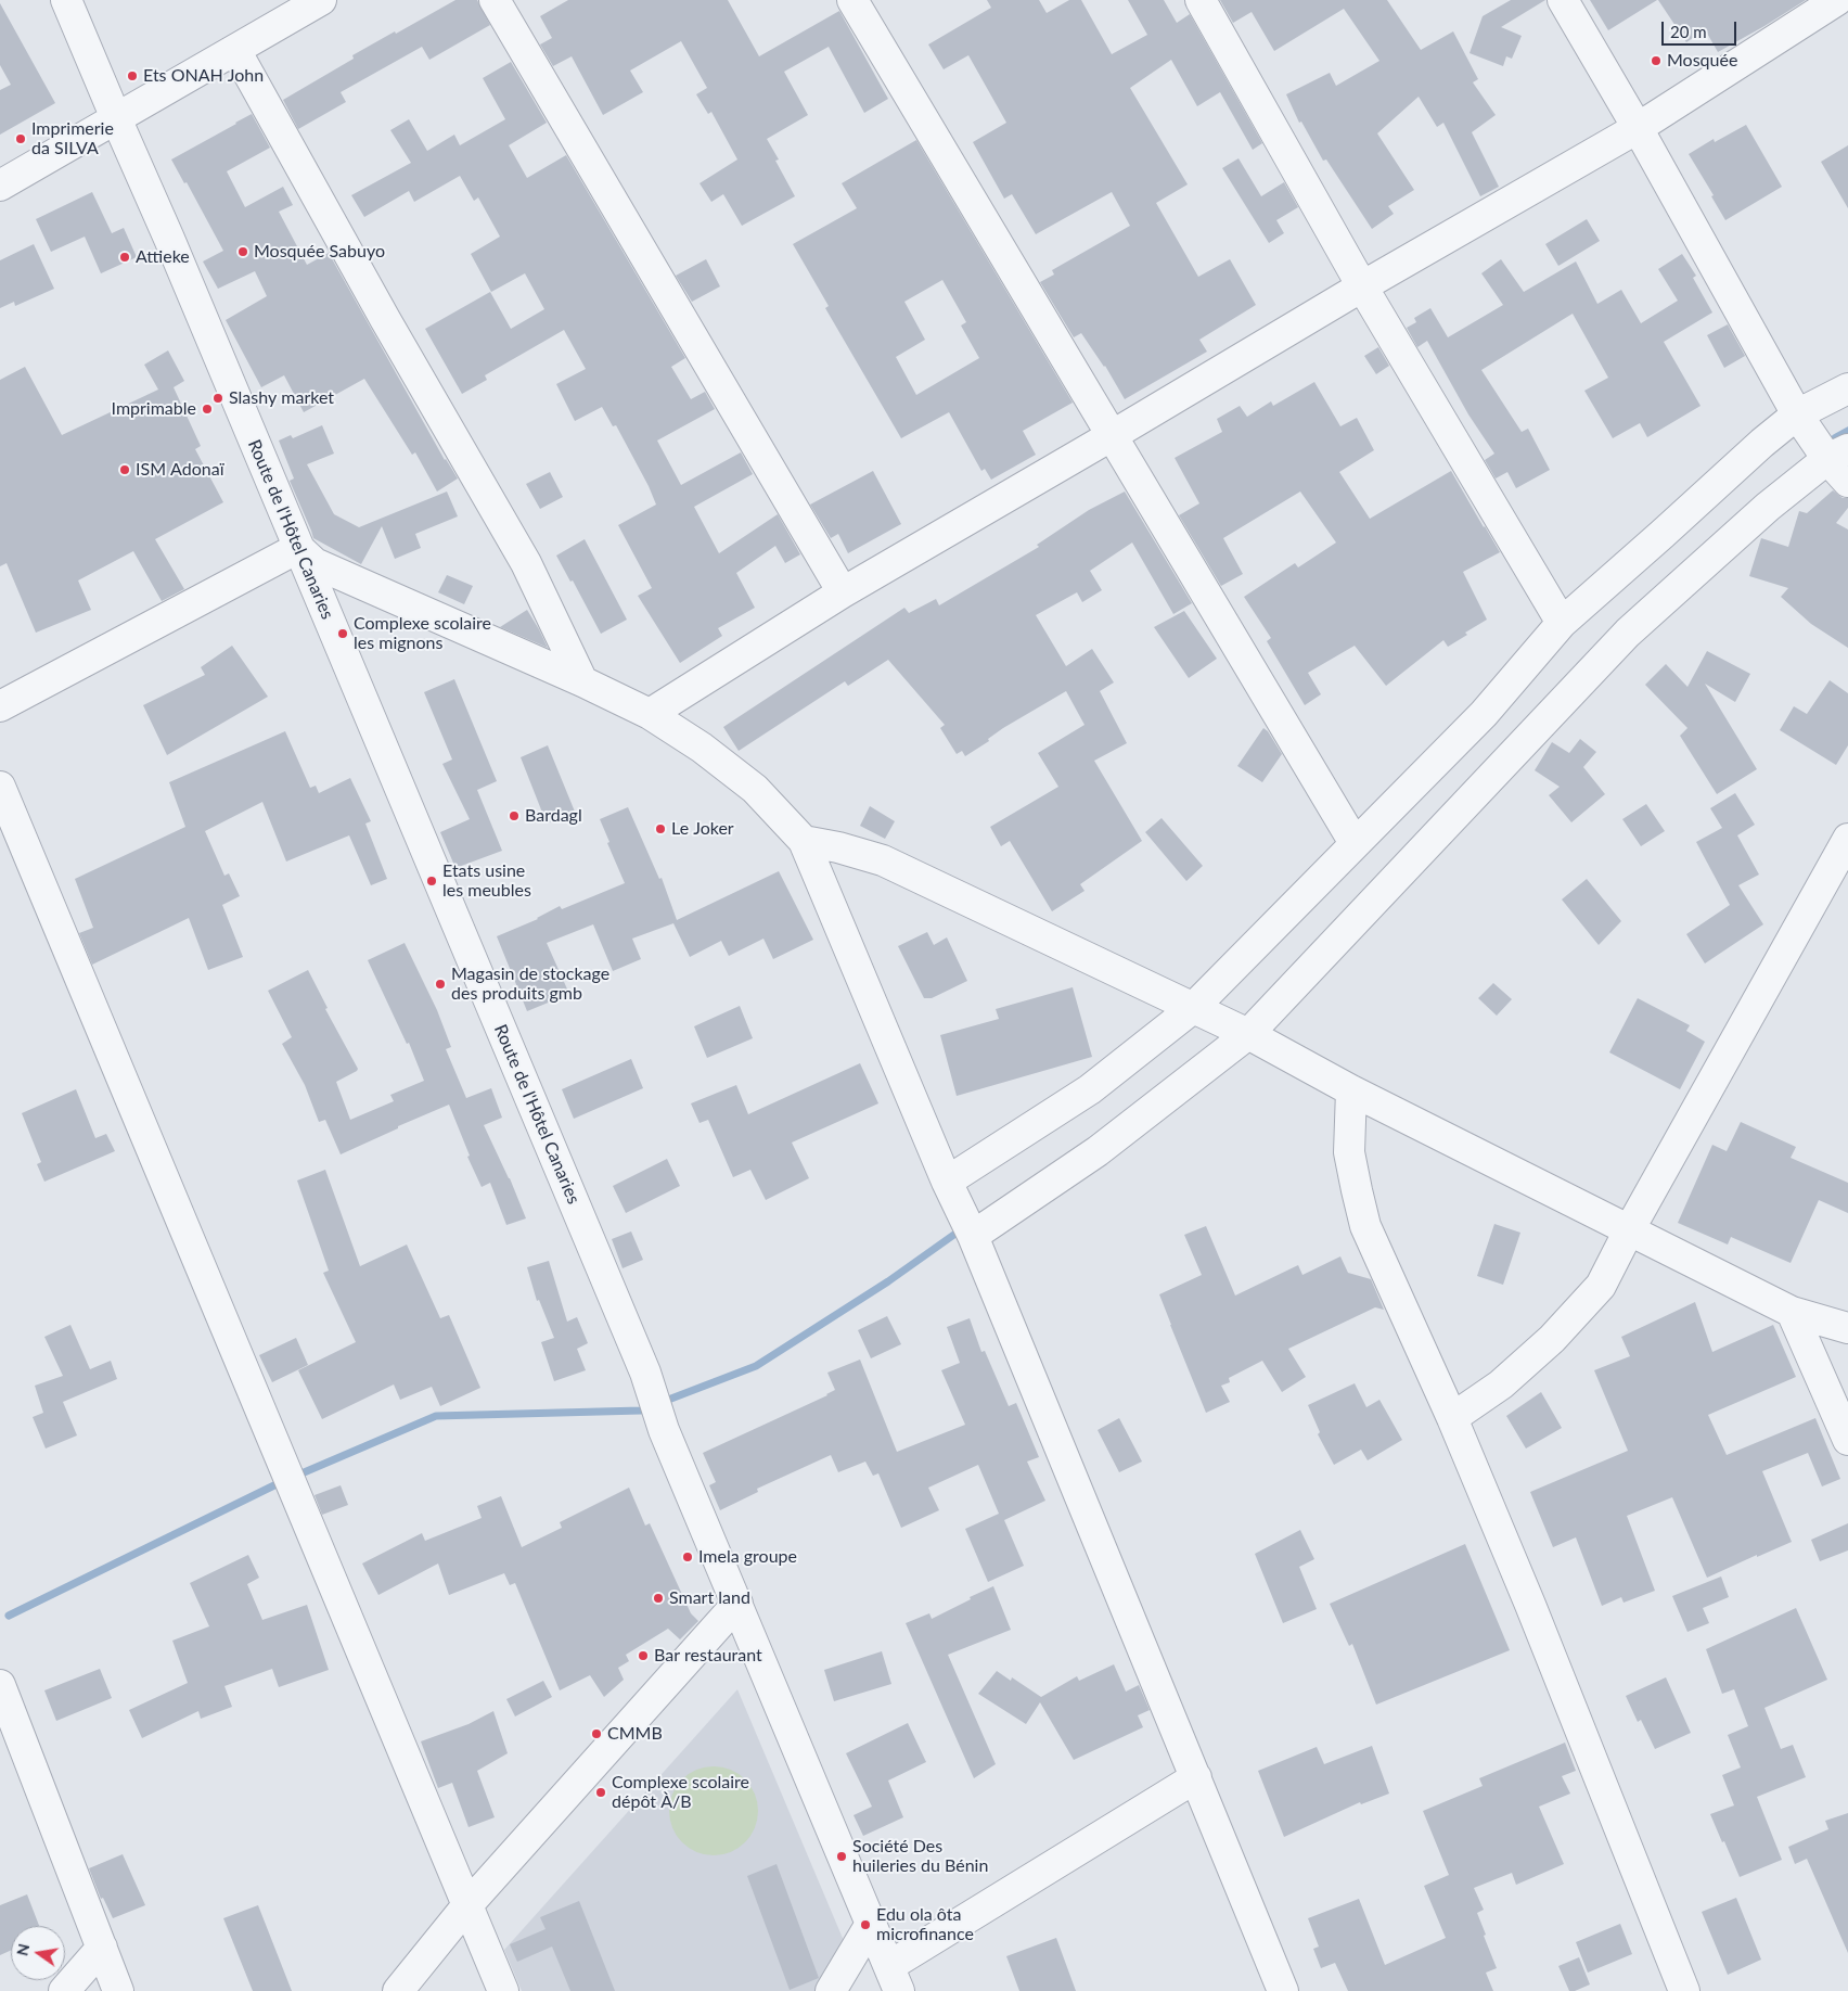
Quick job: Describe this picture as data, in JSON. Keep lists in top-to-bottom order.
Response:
{
  "streets": {
    "street": ["Route de l'Hôtel Canaries"]
  },
  "places": [
    "Mosquée",
    "Ets ONAH John",
    "Imprimerie da SILVA",
    "Mosquée Sabuyo",
    "Attieke",
    "Slashy market",
    "Imprimable",
    "ISM Adonaï",
    "Complexe scolaire les mignons",
    "Bardagl",
    "Le Joker",
    "Etats usine les meubles",
    "Magasin de stockage des produits gmb",
    "Imela groupe",
    "Smart land",
    "Bar restaurant",
    "CMMB",
    "Complexe scolaire dépôt À/B",
    "Société Des huileries du Bénin",
    "Edu ola ôta microfinance"
  ],
  "scale_bar": "20 m",
  "north": "left"
}
